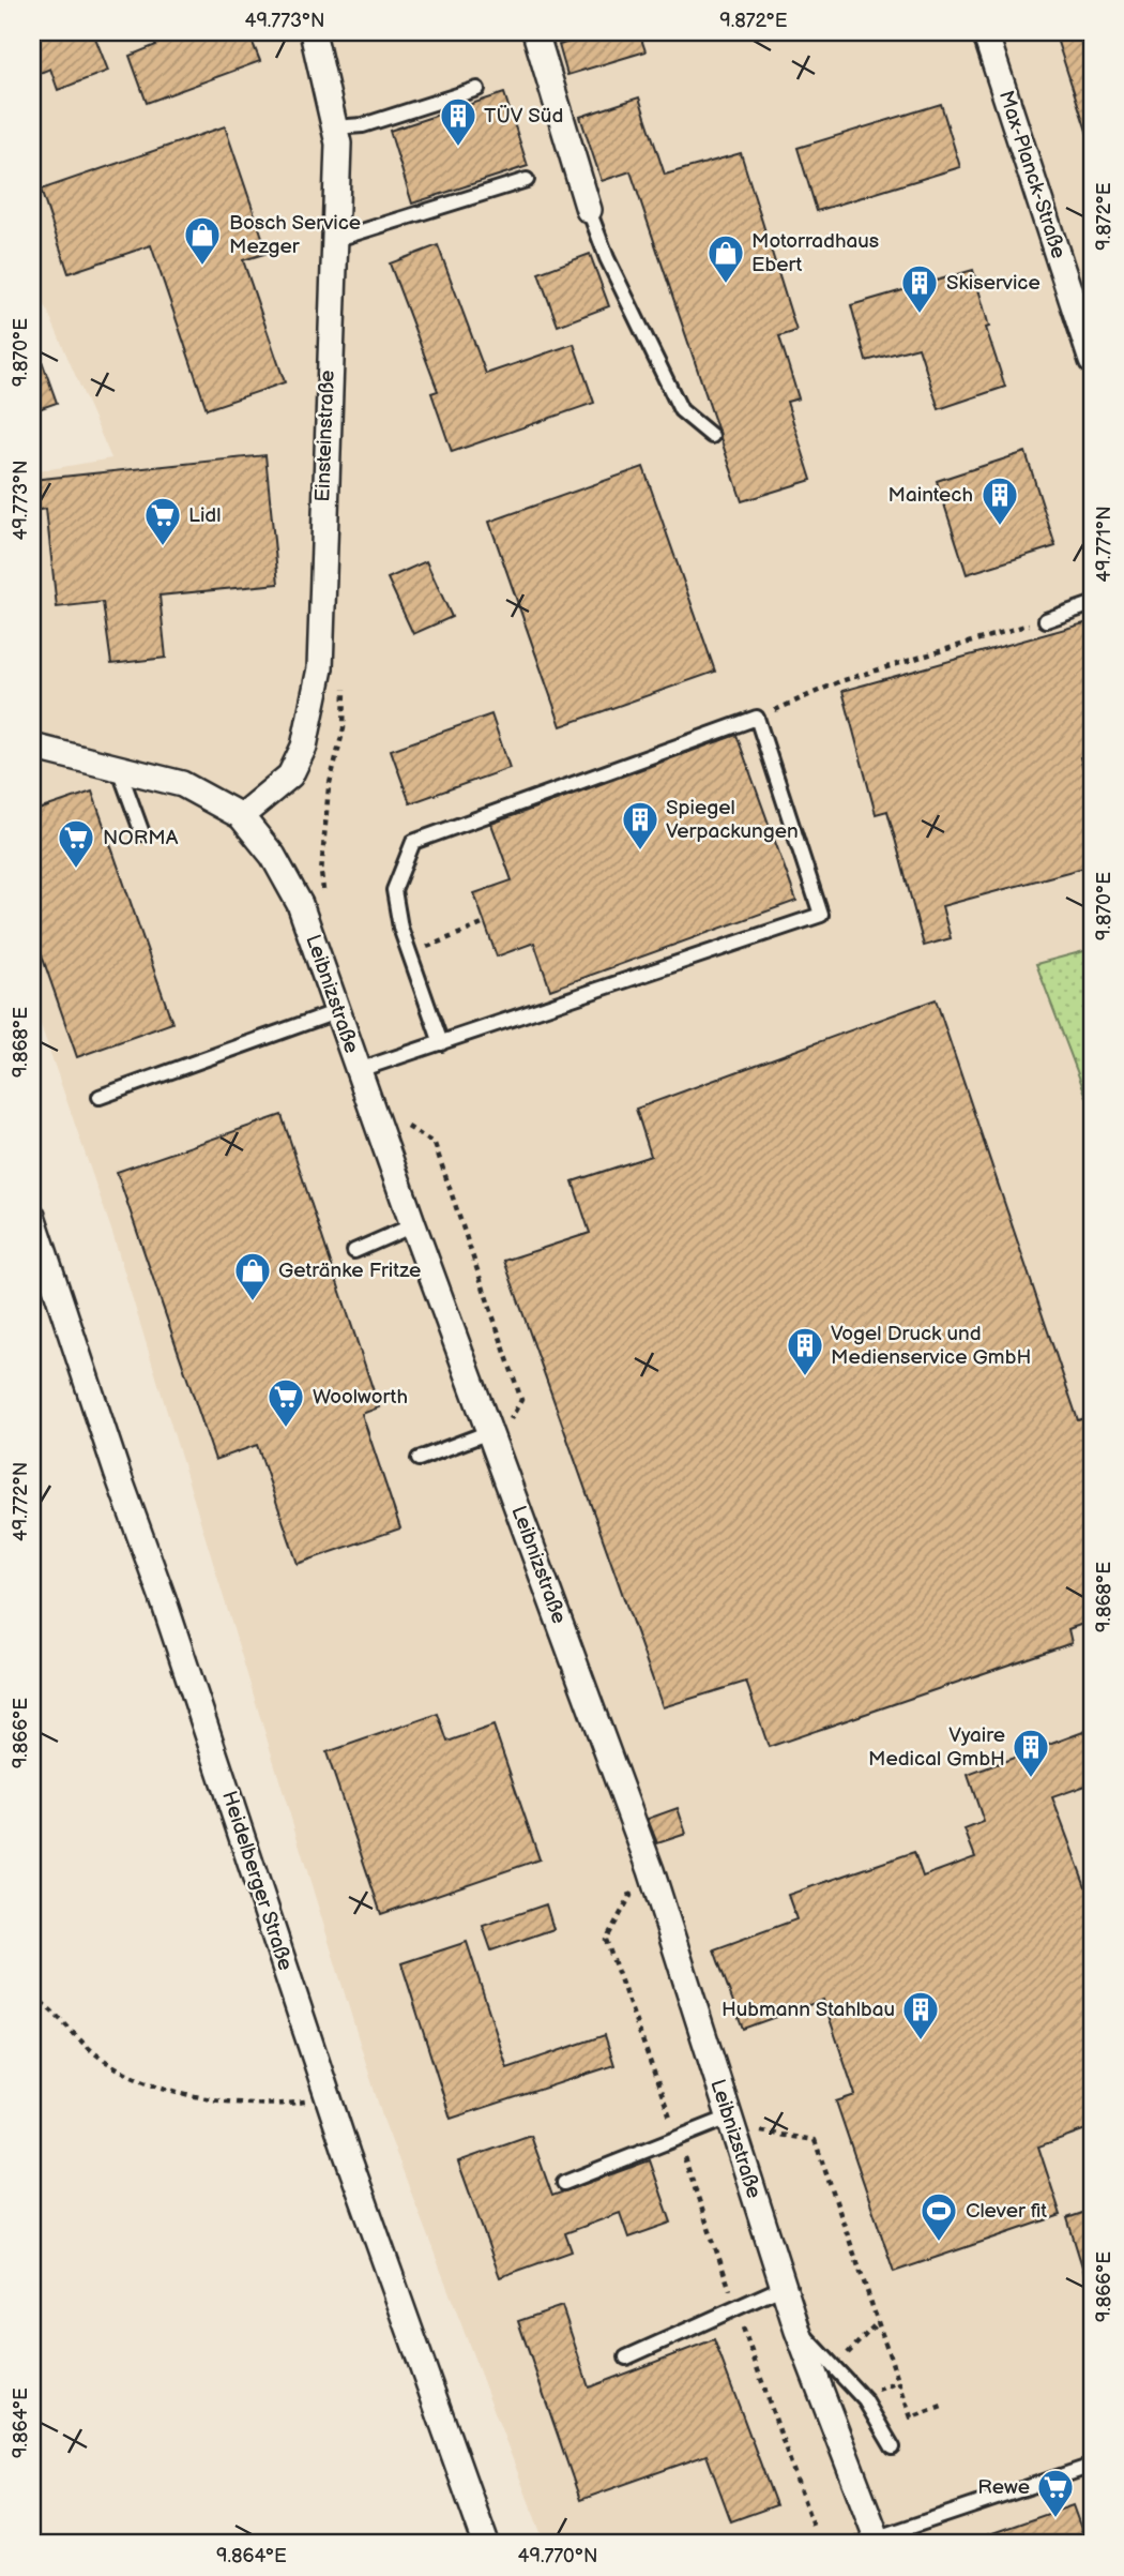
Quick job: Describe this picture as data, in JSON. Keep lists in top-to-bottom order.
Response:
{
  "streets": {
    "street": [
      "Max-Planck-Straße",
      "Einsteinstraße",
      "Leibnizstraße",
      "Heidelberger Straße"
    ]
  },
  "crossings": [
    ["Einsteinstraße", "Leibnizstraße"]
  ],
  "places": {
    "building": [
      "TÜV Süd",
      "Skiservice",
      "Maintech",
      "Spiegel Verpackungen",
      "Vogel Druck und Medienservice GmbH",
      "Vyaire Medical GmbH",
      "Hubmann Stahlbau"
    ],
    "shop": ["Bosch Service Mezger", "Motorradhaus Ebert", "Getränke Fritze"],
    "supermarket": [
      "Lidl",
      "NORMA",
      "Woolworth",
      "Rewe"
    ],
    "sports": ["Clever fit"]
  },
  "coordinates": [
    "49.773°N",
    "9.872°E",
    "9.870°E",
    "49.771°N",
    "9.868°E",
    "49.772°N",
    "9.866°E",
    "9.864°E",
    "49.770°N"
  ]
}
